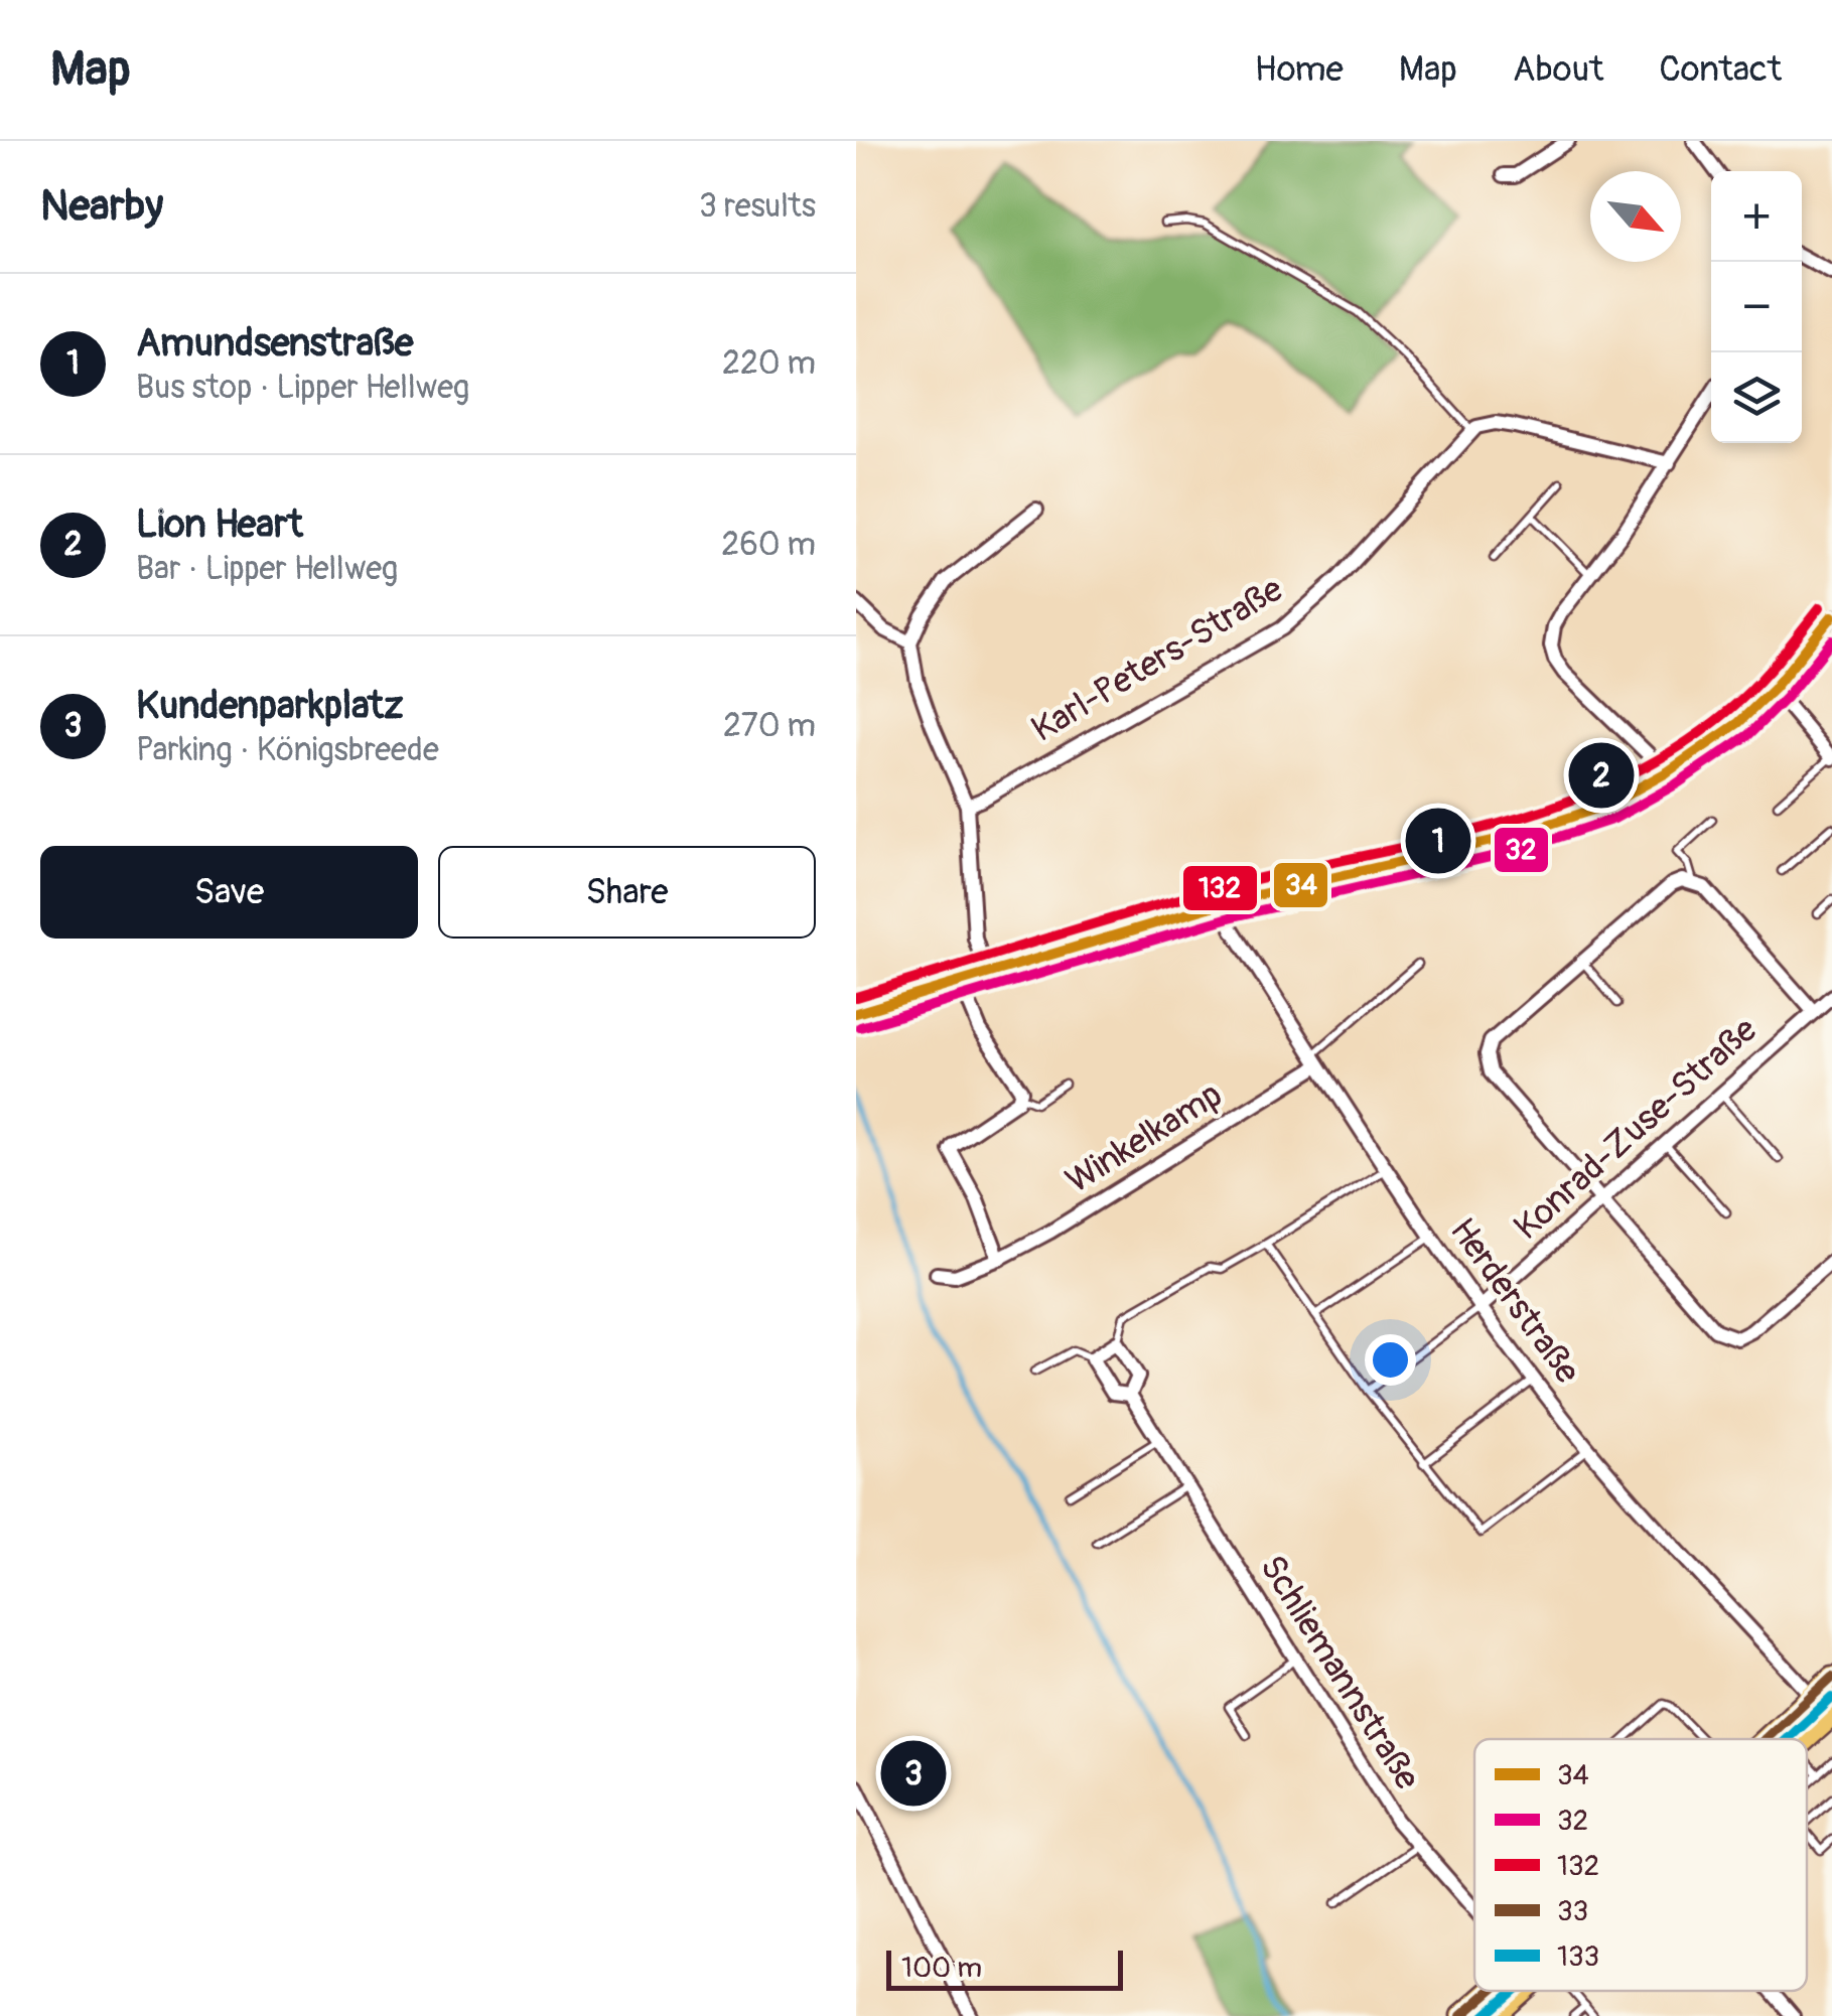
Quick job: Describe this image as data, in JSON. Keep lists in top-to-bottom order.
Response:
{
  "streets": {
    "street": [
      "Karl-Peters-Straße",
      "Konrad-Zuse-Straße",
      "Winkelkamp",
      "Herderstraße",
      "Schliemannstraße"
    ]
  },
  "crossings": [
    ["Konrad-Zuse-Straße", "Herderstraße"],
    ["Winkelkamp", "Herderstraße"]
  ],
  "lines": [
    "transit line 132",
    "transit line 34",
    "transit line 32",
    "transit line 33",
    "transit line 133"
  ],
  "legend": [
    "34",
    "32",
    "132",
    "33",
    "133"
  ],
  "scale_bar": "100 m",
  "north": "bottom right",
  "page": {
    "header": "Map",
    "nav": [
      "Home",
      "Map",
      "About",
      "Contact"
    ],
    "heading": ["Nearby", "3 results"],
    "map_buttons": ["+", "−"],
    "list": [
      {
        "mark": "1",
        "name": "Amundsenstraße",
        "note": "Bus stop · Lipper Hellweg",
        "value": "220 m"
      },
      {
        "mark": "2",
        "name": "Lion Heart",
        "note": "Bar · Lipper Hellweg",
        "value": "260 m"
      },
      {
        "mark": "3",
        "name": "Kundenparkplatz",
        "note": "Parking · Königsbreede",
        "value": "270 m"
      }
    ],
    "pins": ["2", "1", "3"],
    "buttons": ["Save", "Share"],
    "scale": "100 m"
  }
}
